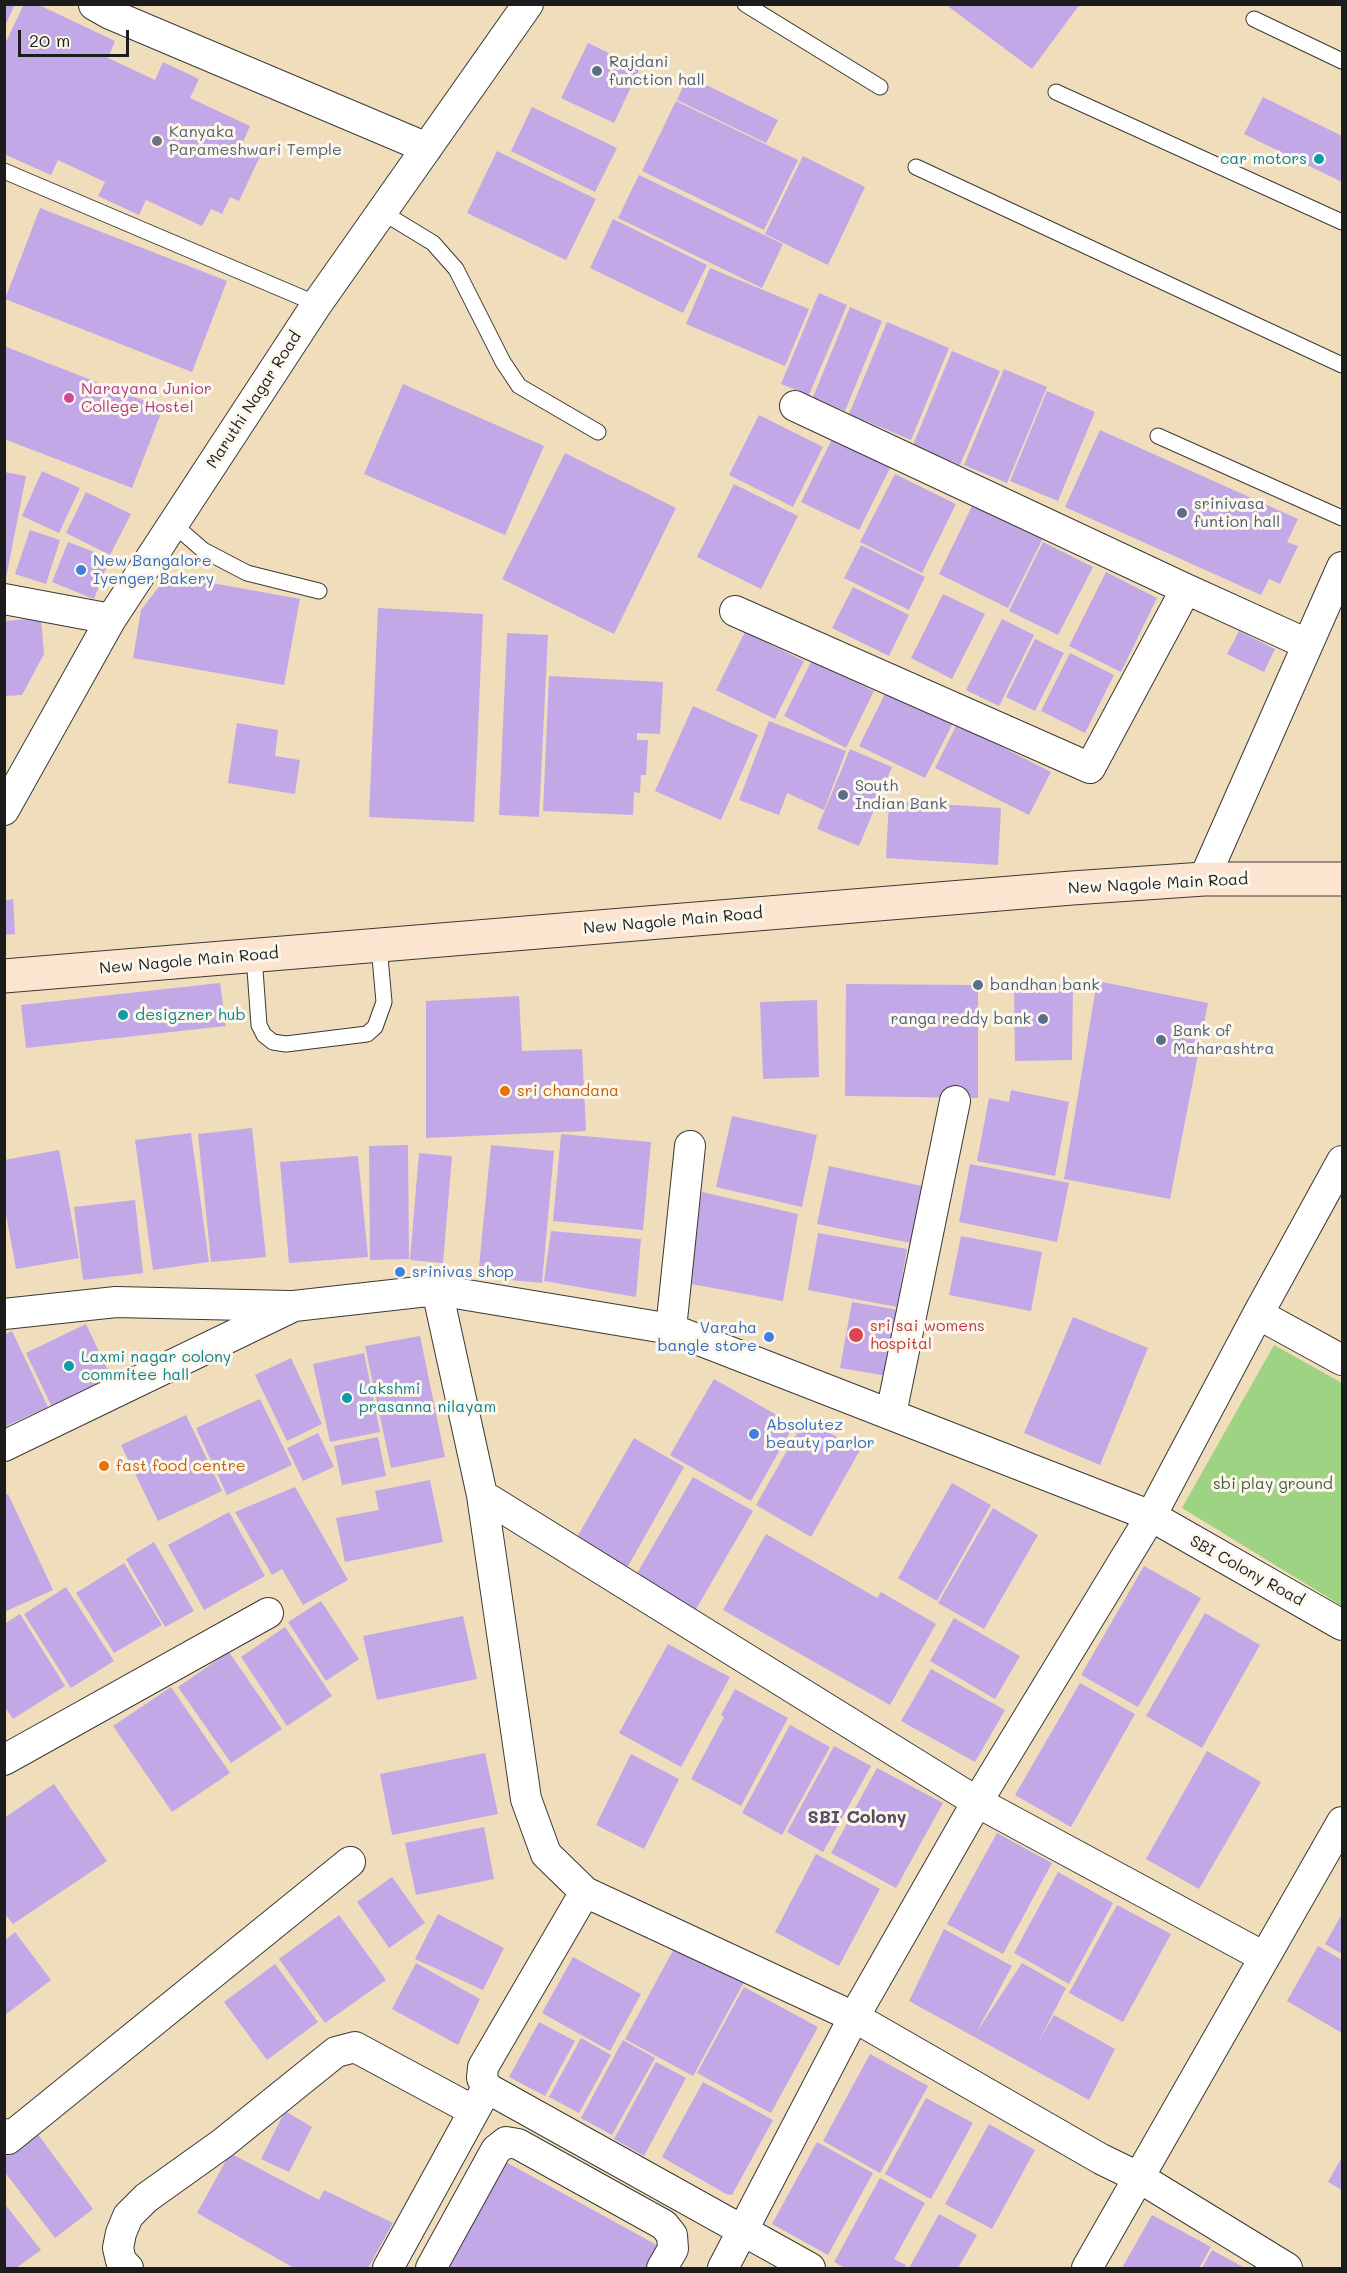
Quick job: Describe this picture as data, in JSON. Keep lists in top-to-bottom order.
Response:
{
  "streets": {
    "street": ["Maruthi Nagar Road", "New Nagole Main Road", "SBI Colony Road"]
  },
  "districts": ["SBI Colony"],
  "parks": ["sbi play ground"],
  "places": [
    "Rajdani function hall",
    "Kanyaka Parameshwari Temple",
    "car motors",
    "Narayana Junior College Hostel",
    "srinivasa funtion hall",
    "New Bangalore Iyenger Bakery",
    "South Indian Bank",
    "bandhan bank",
    "desigzner hub",
    "ranga reddy bank",
    "Bank of Maharashtra",
    "sri chandana",
    "srinivas shop",
    "sri sai womens hospital",
    "Varaha bangle store",
    "Laxmi nagar colony commitee hall",
    "Lakshmi prasanna nilayam",
    "Absolutez beauty parlor",
    "fast food centre"
  ],
  "scale_bar": "20 m"
}
